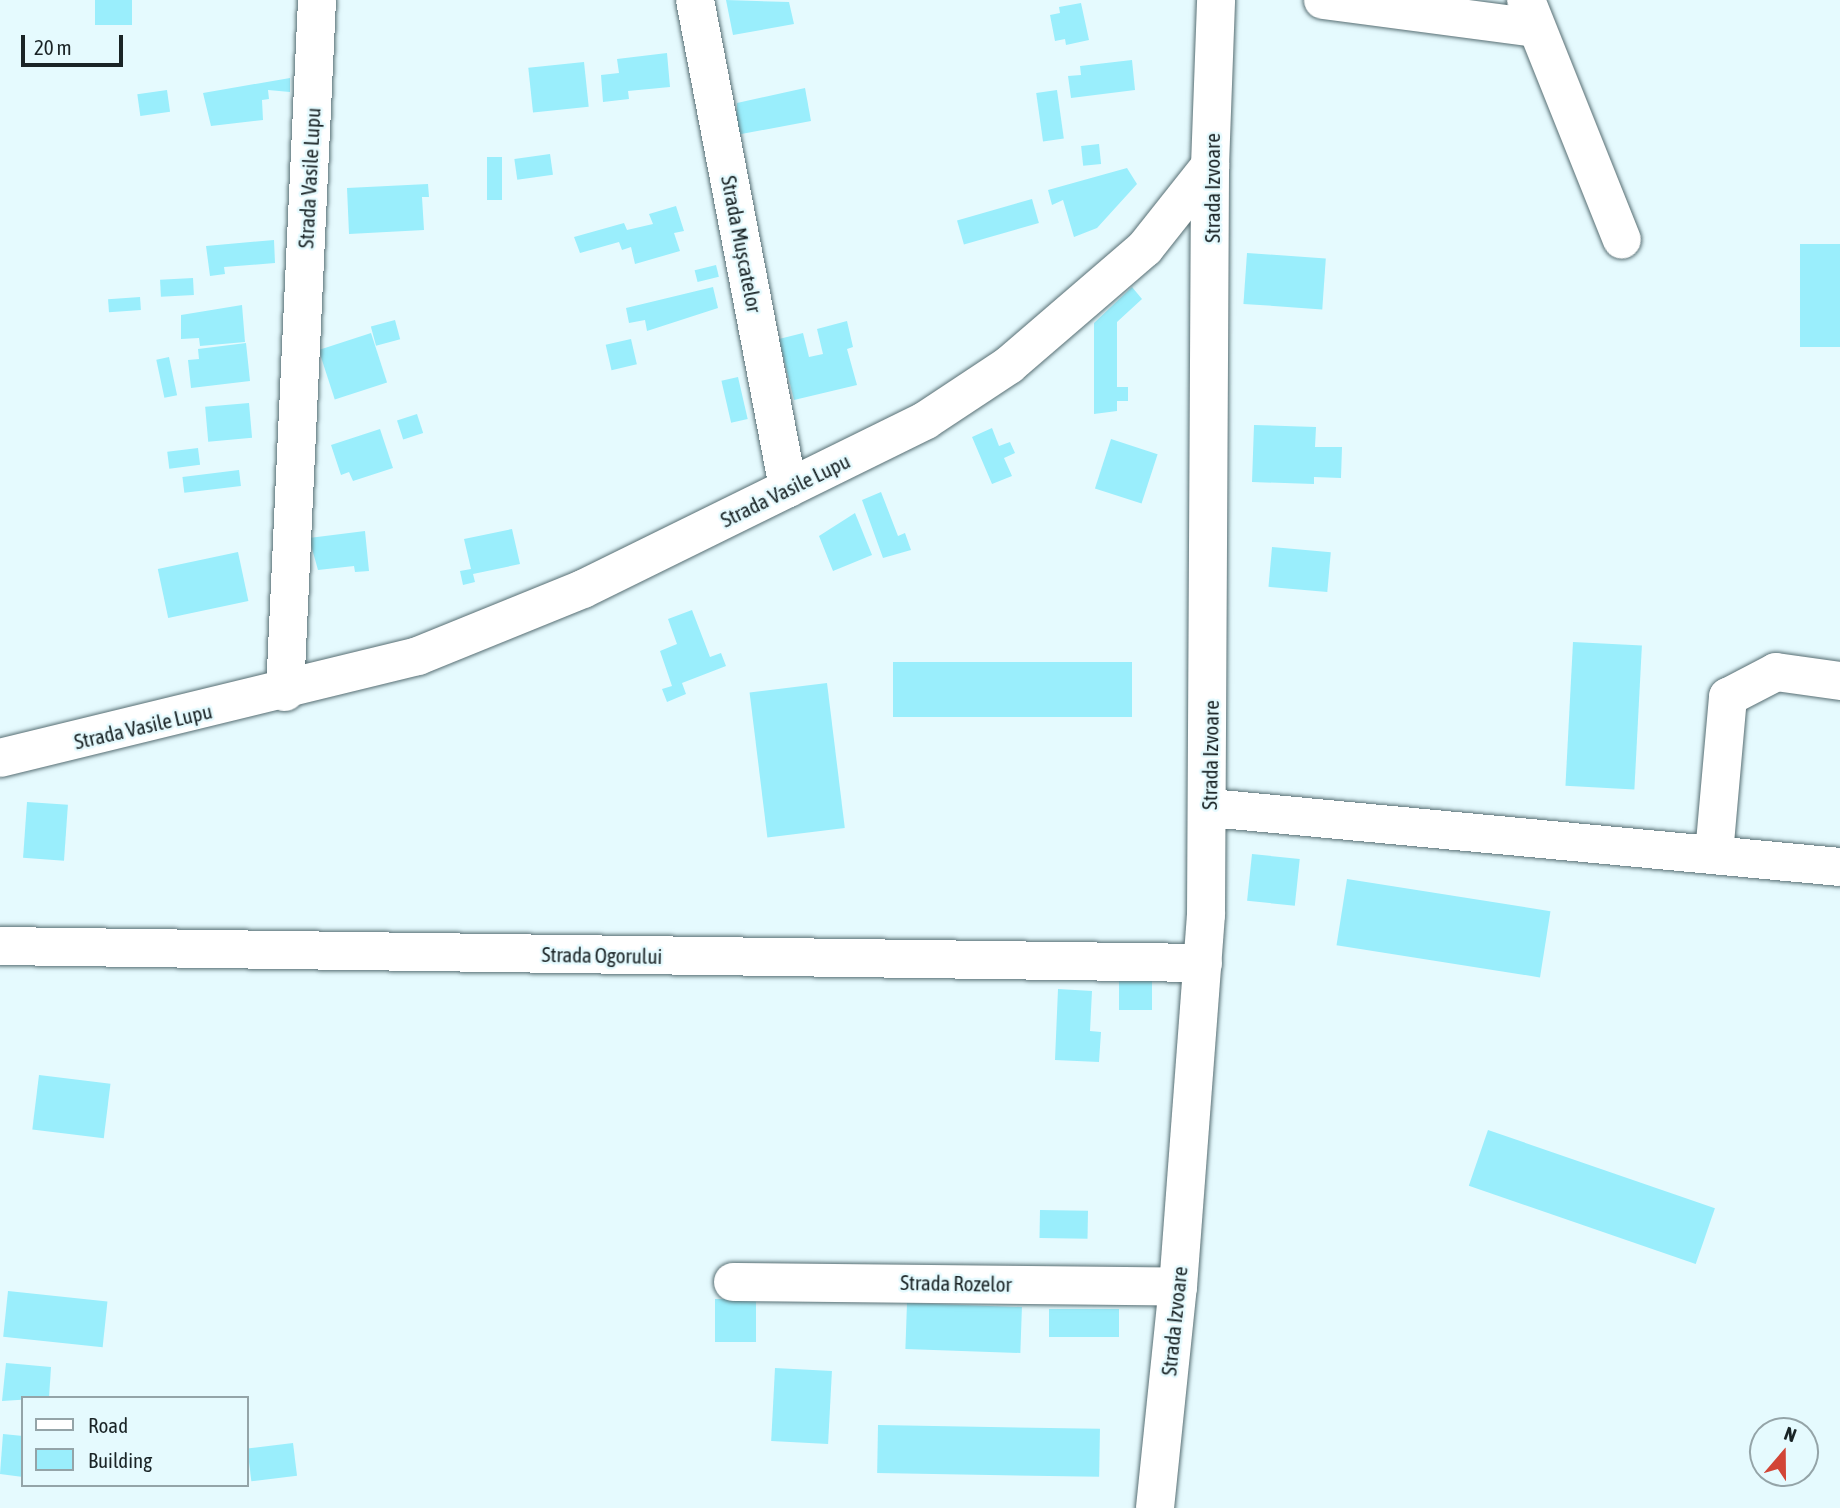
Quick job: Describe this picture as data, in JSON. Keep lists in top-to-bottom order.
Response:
{
  "streets": {
    "street": [
      "Strada Vasile Lupu",
      "Strada Izvoare",
      "Strada Mușcatelor",
      "Strada Ogorului",
      "Strada Rozelor"
    ]
  },
  "crossings": [
    ["Strada Vasile Lupu", "Strada Izvoare"],
    ["Strada Vasile Lupu", "Strada Mușcatelor"],
    ["Strada Izvoare", "Strada Ogorului"],
    ["Strada Izvoare", "Strada Rozelor"]
  ],
  "legend": ["Road", "Building"],
  "scale_bar": "20 m",
  "north": "top"
}
